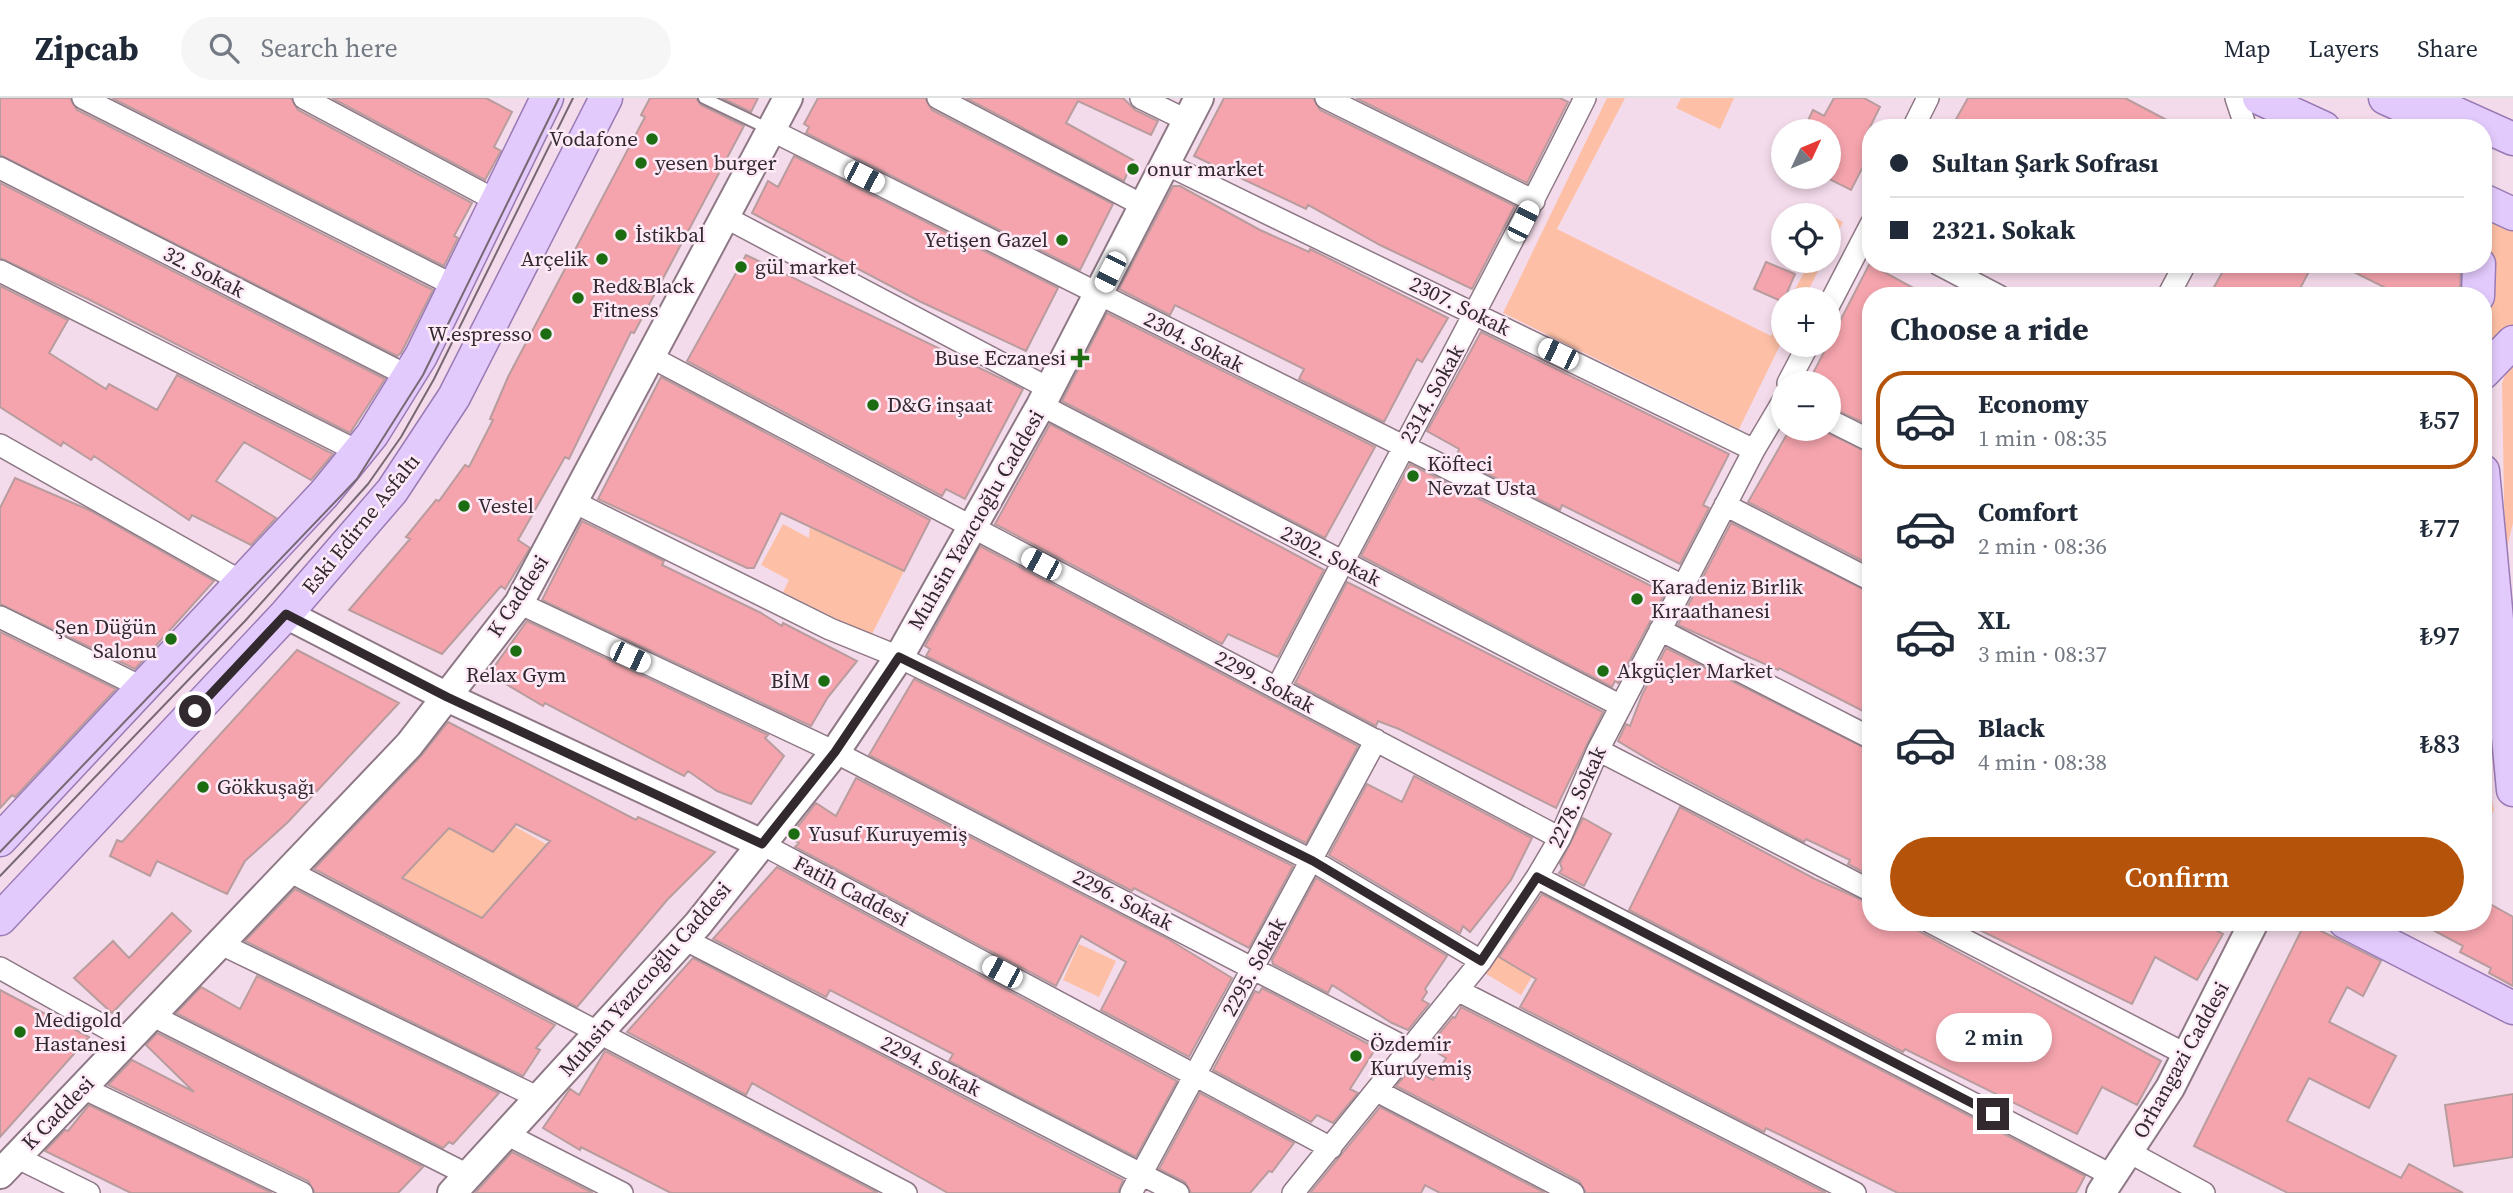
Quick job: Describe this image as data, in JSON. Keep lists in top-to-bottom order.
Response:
{
  "streets": {
    "main road": [
      "Muhsin Yazıcıoğlu Caddesi",
      "Eski Edirne Asfaltı",
      "K Caddesi",
      "Fatih Caddesi",
      "Orhangazi Caddesi"
    ],
    "street": [
      "32. Sokak",
      "2307. Sokak",
      "2304. Sokak",
      "2314. Sokak",
      "2302. Sokak",
      "2299. Sokak",
      "2278. Sokak",
      "2296. Sokak",
      "2295. Sokak",
      "2294. Sokak"
    ]
  },
  "crossings": [
    ["2307. Sokak", "2314. Sokak"],
    ["2307. Sokak", "Muhsin Yazıcıoğlu Caddesi"],
    ["2307. Sokak", "2278. Sokak"],
    ["2304. Sokak", "2314. Sokak"],
    ["2304. Sokak", "Muhsin Yazıcıoğlu Caddesi"],
    ["2304. Sokak", "K Caddesi"],
    ["2304. Sokak", "2278. Sokak"],
    ["2314. Sokak", "2302. Sokak"],
    ["2314. Sokak", "2299. Sokak"],
    ["Muhsin Yazıcıoğlu Caddesi", "2302. Sokak"],
    ["Muhsin Yazıcıoğlu Caddesi", "2299. Sokak"],
    ["Muhsin Yazıcıoğlu Caddesi", "Fatih Caddesi"],
    ["Muhsin Yazıcıoğlu Caddesi", "2296. Sokak"],
    ["Muhsin Yazıcıoğlu Caddesi", "2294. Sokak"],
    ["Eski Edirne Asfaltı", "Fatih Caddesi"],
    ["2302. Sokak", "K Caddesi"],
    ["2302. Sokak", "2278. Sokak"],
    ["K Caddesi", "2299. Sokak"],
    ["K Caddesi", "Fatih Caddesi"],
    ["K Caddesi", "2296. Sokak"],
    ["2299. Sokak", "2278. Sokak"],
    ["2299. Sokak", "2295. Sokak"],
    ["2278. Sokak", "Fatih Caddesi"],
    ["2278. Sokak", "2296. Sokak"],
    ["Fatih Caddesi", "2295. Sokak"],
    ["2296. Sokak", "2295. Sokak"],
    ["2295. Sokak", "2294. Sokak"]
  ],
  "places": {
    "other": [
      "Vodafone",
      "yesen burger",
      "onur market",
      "İstikbal",
      "Yetişen Gazel",
      "Arçelik",
      "gül market",
      "Red&Black Fitness",
      "W.espresso",
      "D&G inşaat",
      "Köfteci Nevzat Usta",
      "Vestel",
      "Karadeniz Birlik Kıraathanesi",
      "Şen Düğün Salonu",
      "Relax Gym",
      "Akgüçler Market",
      "BİM",
      "Gökkuşağı",
      "Yusuf Kuruyemiş",
      "Medigold Hastanesi",
      "Özdemir Kuruyemiş"
    ],
    "health": ["Buse Eczanesi"]
  },
  "north": "top right",
  "page": {
    "header": "Zipcab",
    "search": "Search here",
    "nav": ["Map", "Layers", "Share"],
    "map_buttons": ["+", "−"],
    "banner": ["Sultan Şark Sofrası", "2321. Sokak"],
    "heading": "Choose a ride",
    "list": [
      {
        "name": "Economy",
        "note": "1 min · 08:35",
        "value": "₺57"
      },
      {
        "name": "Comfort",
        "note": "2 min · 08:36",
        "value": "₺77"
      },
      {
        "name": "XL",
        "note": "3 min · 08:37",
        "value": "₺97"
      },
      {
        "name": "Black",
        "note": "4 min · 08:38",
        "value": "₺83"
      }
    ],
    "buttons": "Confirm",
    "bubble": "2 min"
  }
}
